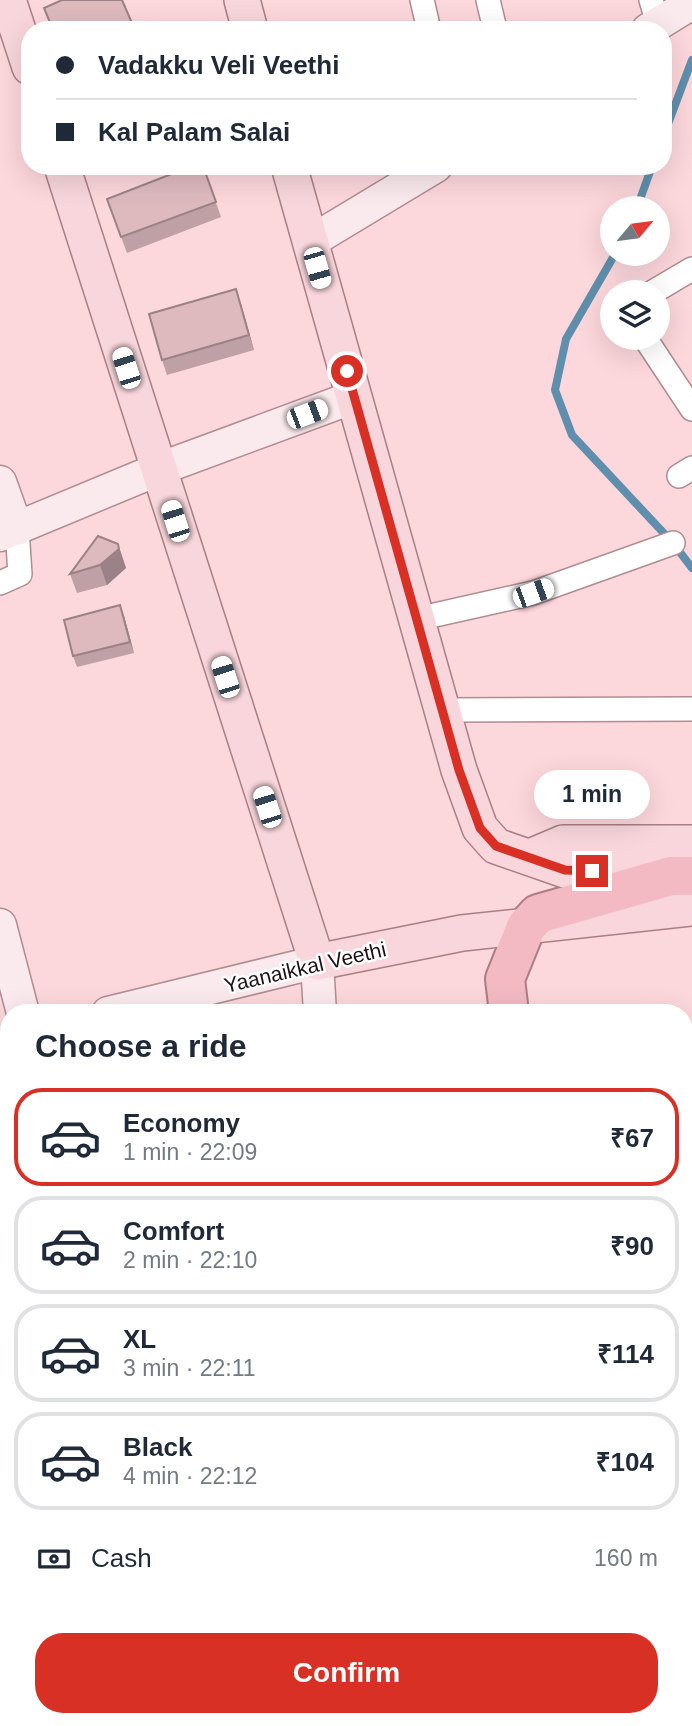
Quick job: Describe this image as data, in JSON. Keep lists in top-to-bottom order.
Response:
{
  "streets": {
    "main road": ["Yaanaikkal Veethi"]
  },
  "north": "top right",
  "page": {
    "banner": ["Vadakku Veli Veethi", "Kal Palam Salai"],
    "bubble": "1 min",
    "heading": "Choose a ride",
    "list": [
      {
        "name": "Economy",
        "note": "1 min · 22:09",
        "value": "₹67"
      },
      {
        "name": "Comfort",
        "note": "2 min · 22:10",
        "value": "₹90"
      },
      {
        "name": "XL",
        "note": "3 min · 22:11",
        "value": "₹114"
      },
      {
        "name": "Black",
        "note": "4 min · 22:12",
        "value": "₹104"
      }
    ],
    "pay": ["Cash", "160 m"],
    "buttons": "Confirm"
  }
}
